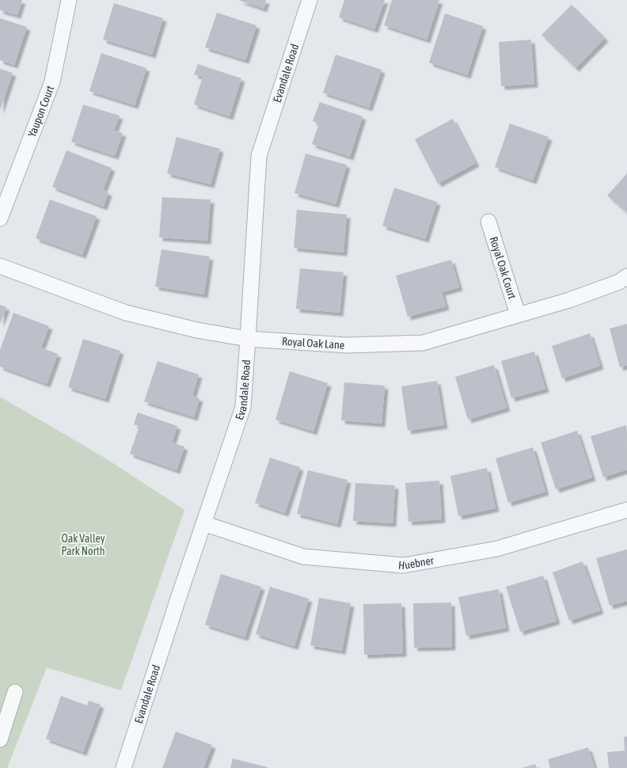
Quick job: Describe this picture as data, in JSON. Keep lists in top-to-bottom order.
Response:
{
  "streets": {
    "street": [
      "Evandale Road",
      "Yaupon Court",
      "Royal Oak Court",
      "Royal Oak Lane",
      "Huebner"
    ]
  },
  "crossings": [
    ["Evandale Road", "Royal Oak Lane"],
    ["Evandale Road", "Huebner"],
    ["Royal Oak Court", "Royal Oak Lane"]
  ],
  "parks": ["Oak Valley Park North"]
}
